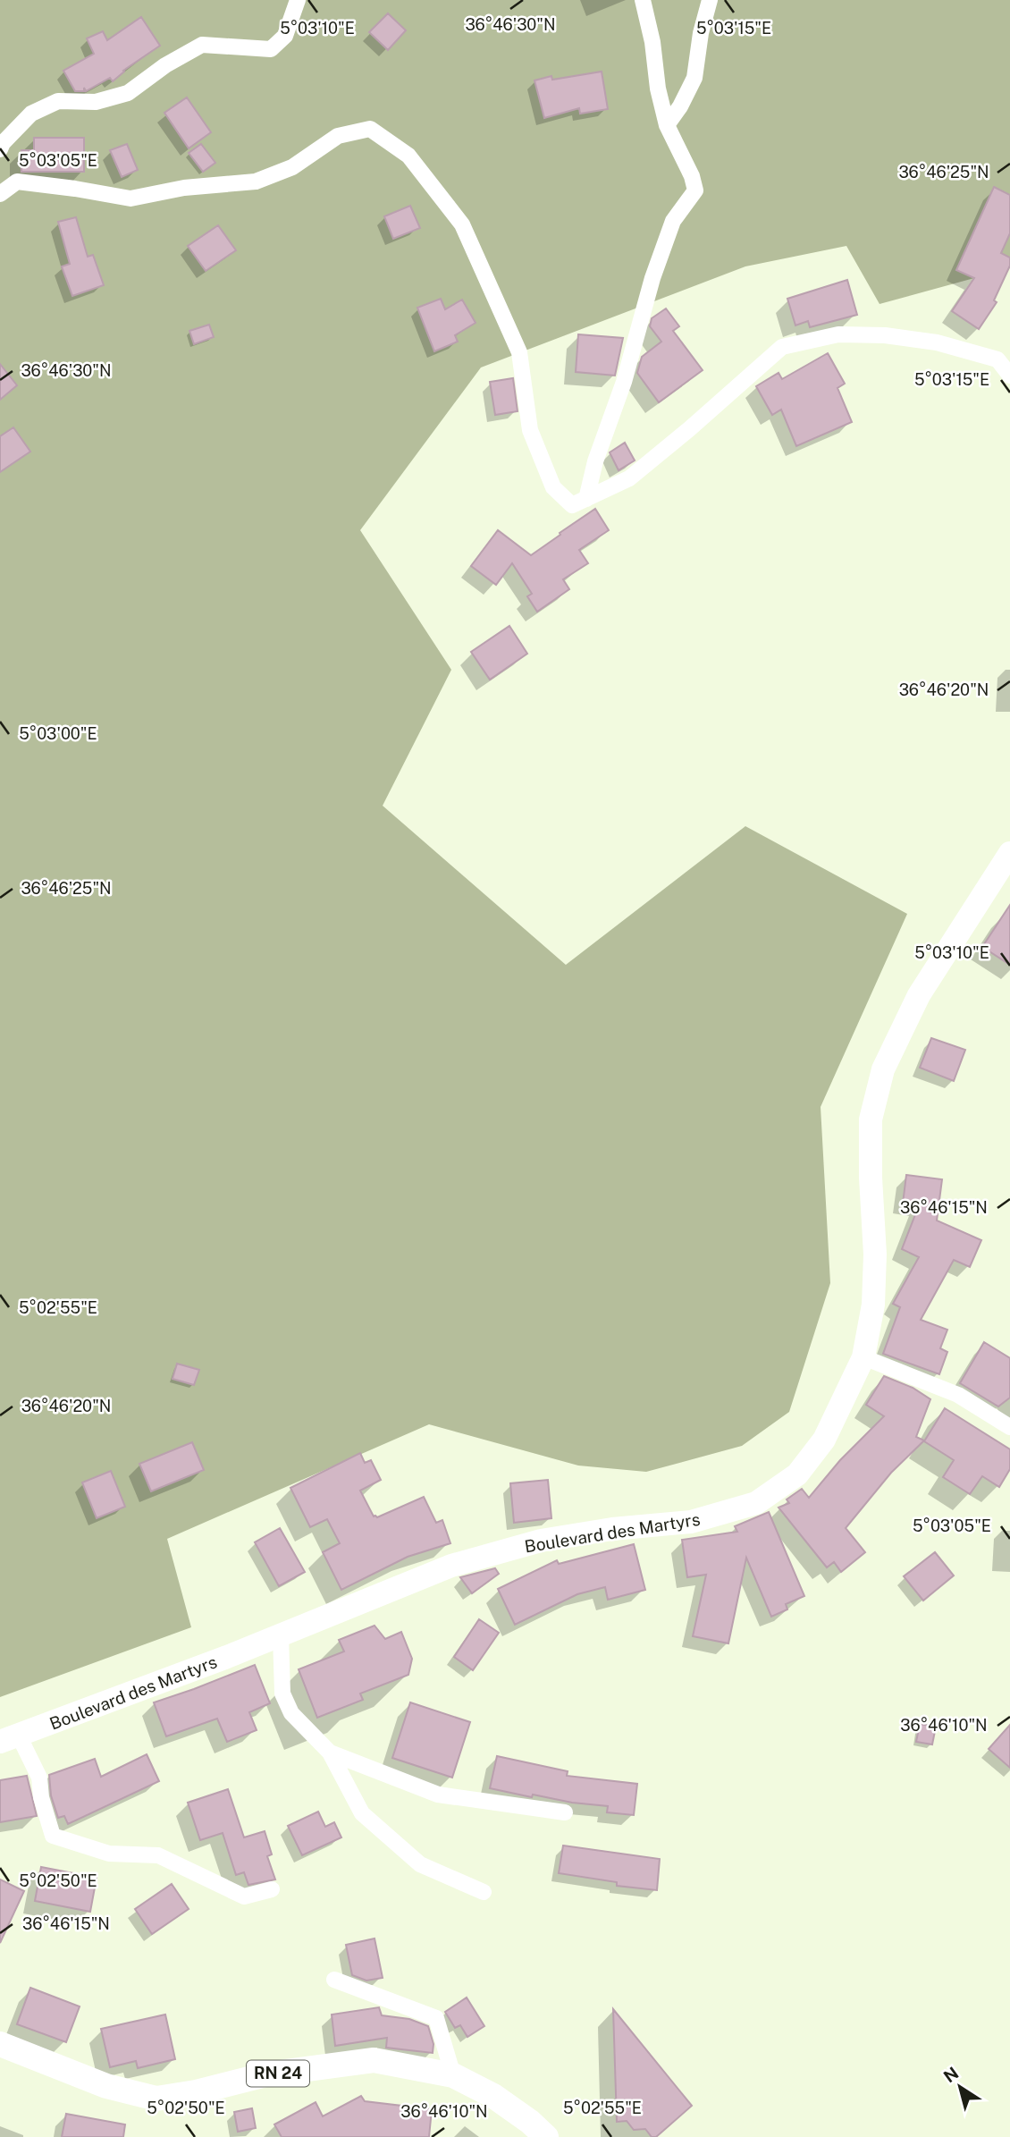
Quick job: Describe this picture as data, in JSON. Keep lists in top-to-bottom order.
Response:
{
  "streets": {
    "main road": ["Boulevard des Martyrs", "RN 24"]
  },
  "north": "top left",
  "coordinates": [
    "36°46'30\"N",
    "5°03'10\"E",
    "5°03'15\"E",
    "5°03'05\"E",
    "36°46'25\"N",
    "36°46'20\"N",
    "5°03'00\"E",
    "36°46'15\"N",
    "5°02'55\"E",
    "36°46'10\"N",
    "5°02'50\"E"
  ]
}
